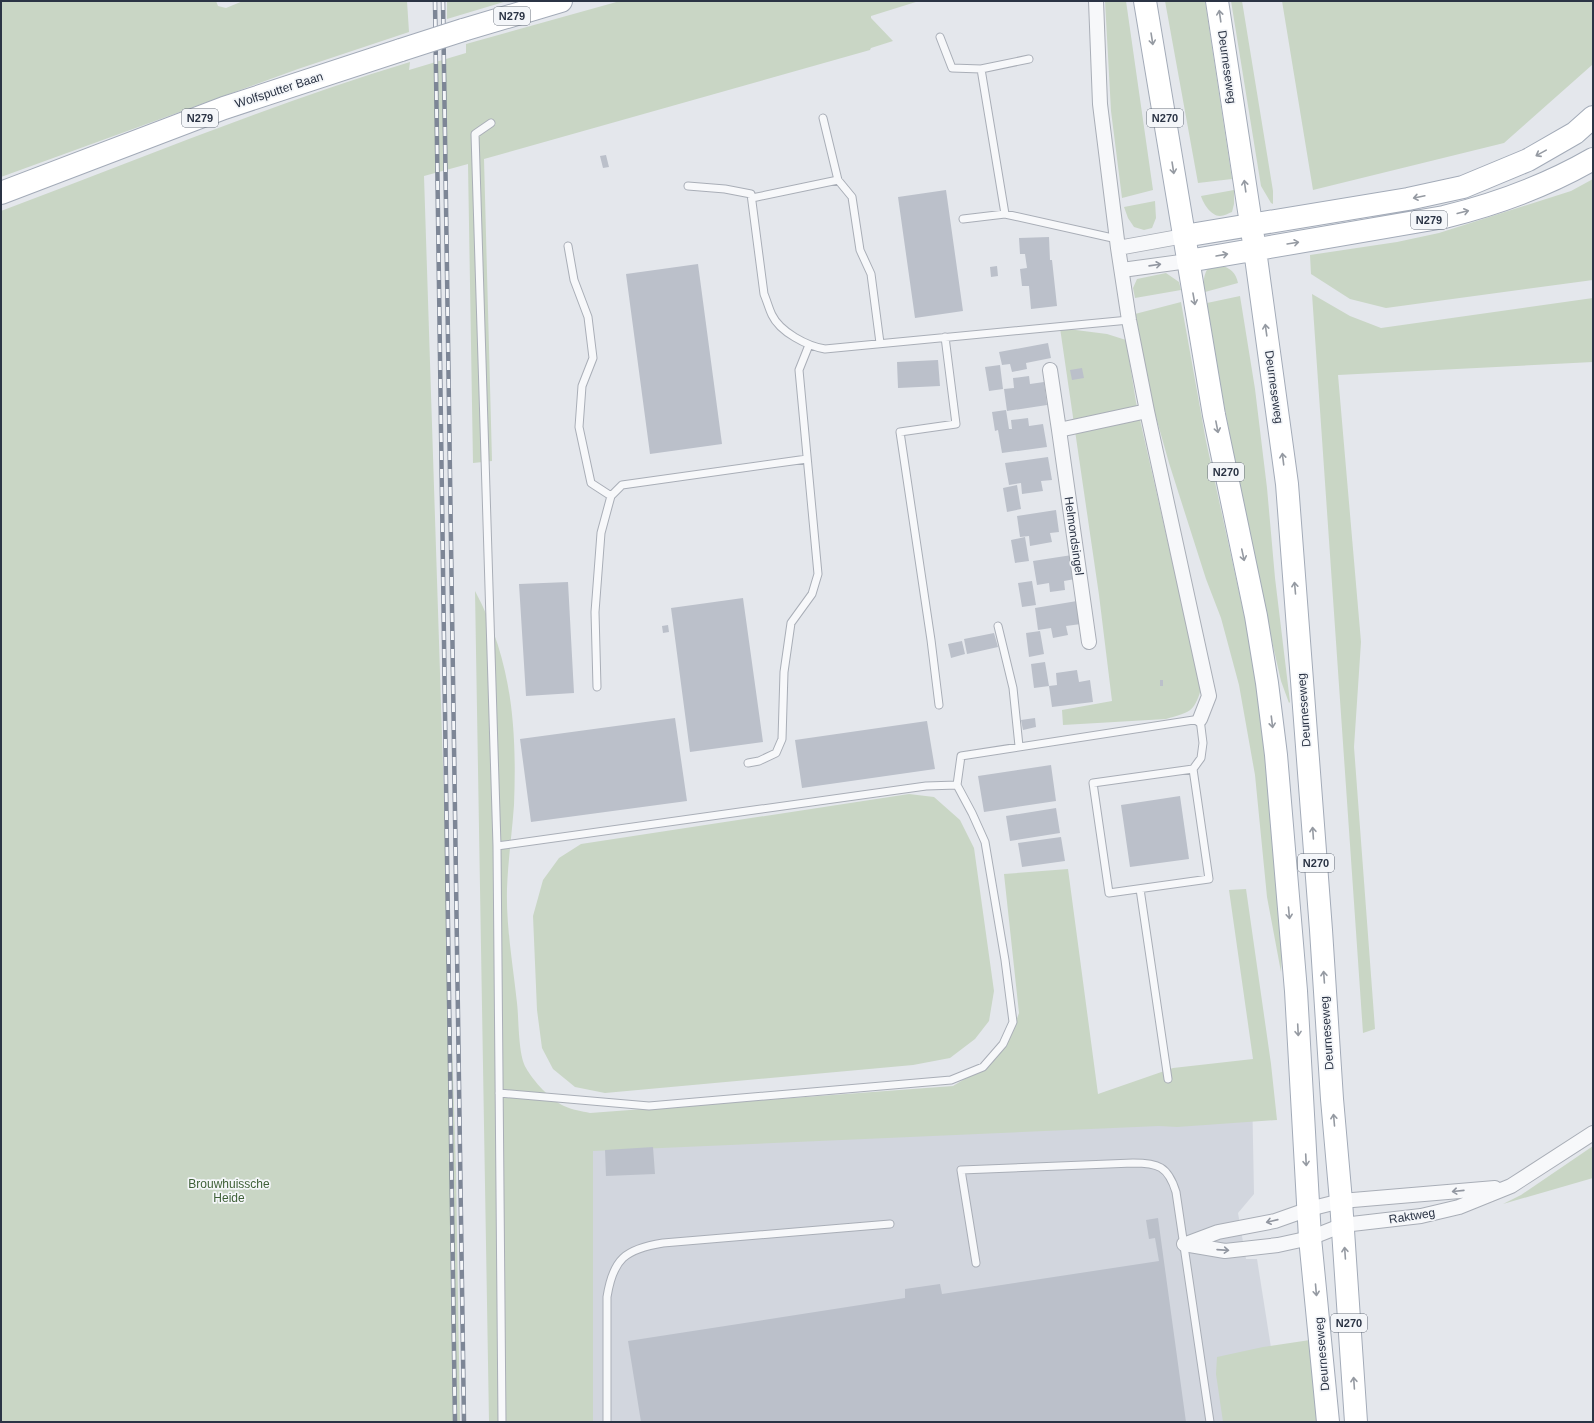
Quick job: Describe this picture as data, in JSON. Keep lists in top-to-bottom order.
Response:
{
  "streets": {
    "main road": [
      "N279",
      "Deurneseweg",
      "Wolfsputter Baan",
      "N270"
    ],
    "street": ["Helmondsingel", "Raktweg"]
  },
  "crossings": [
    ["N279", "Deurneseweg"],
    ["Deurneseweg", "Raktweg"]
  ],
  "parks": ["Brouwhuissche Heide"]
}
